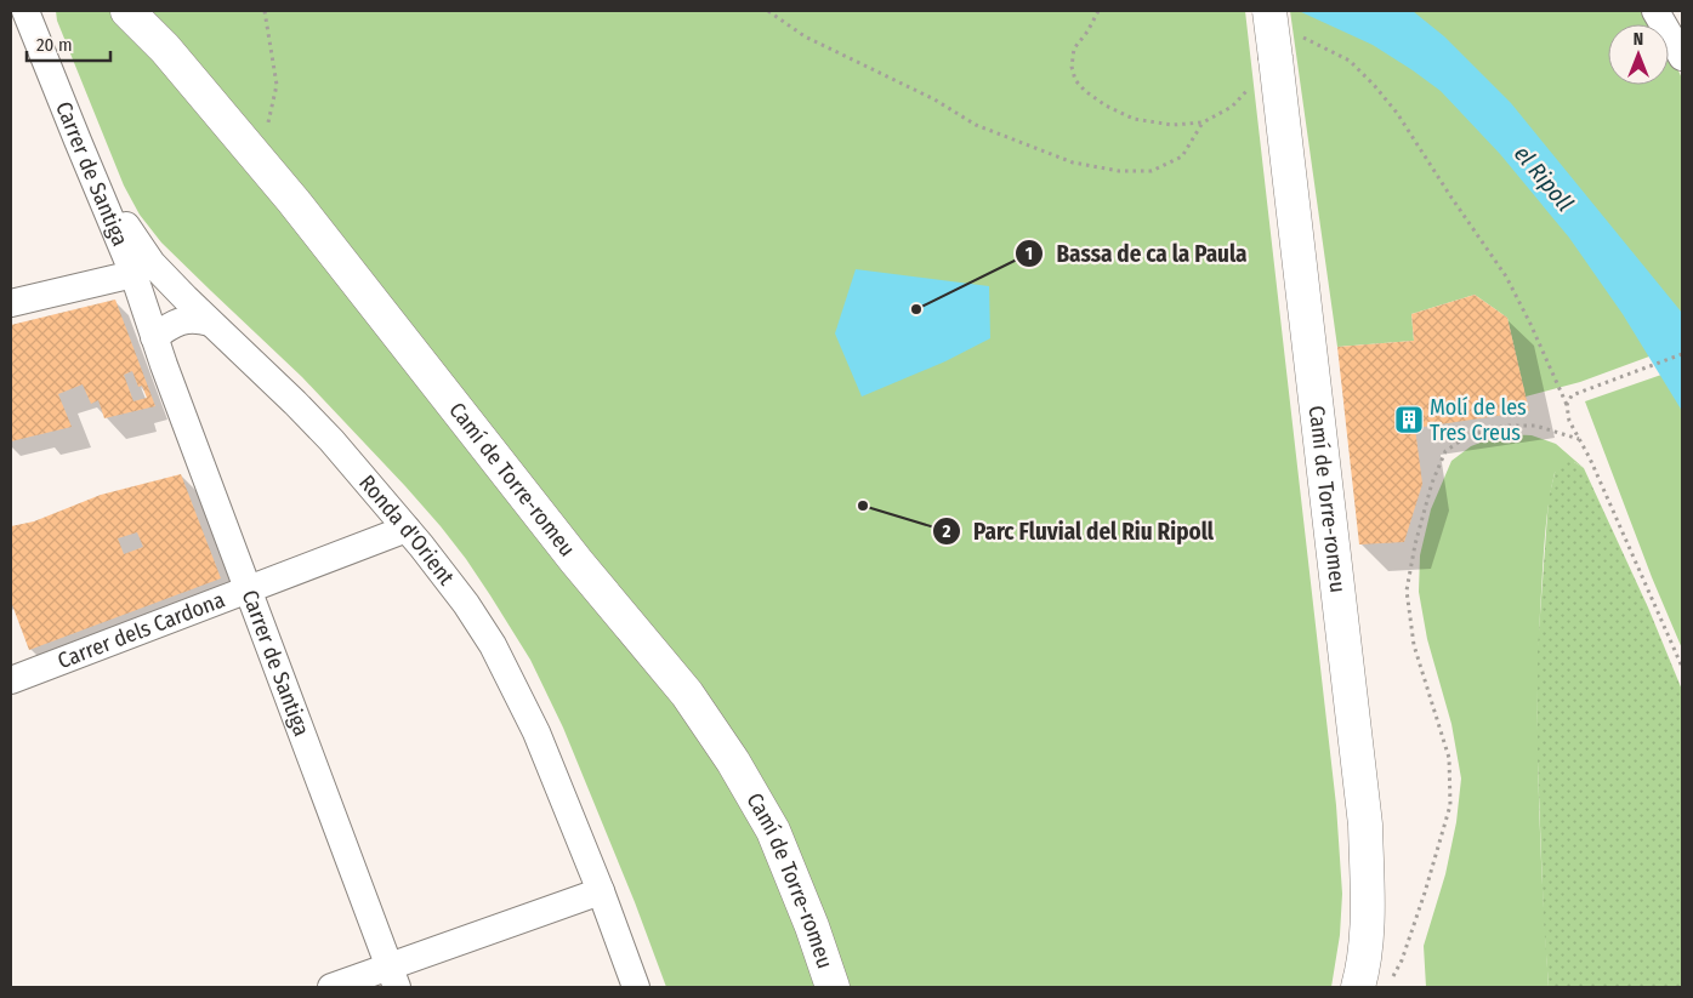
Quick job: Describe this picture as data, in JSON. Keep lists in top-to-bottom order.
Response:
{
  "streets": {
    "street": [
      "Carrer de Santiga",
      "Camí de Torre-romeu",
      "Ronda d'Orient",
      "Carrer dels Cardona"
    ]
  },
  "crossings": [
    ["Carrer de Santiga", "Ronda d'Orient"],
    ["Carrer de Santiga", "Carrer dels Cardona"],
    ["Ronda d'Orient", "Carrer dels Cardona"]
  ],
  "water": ["el Ripoll"],
  "places": {
    "other": ["Bassa de ca la Paula", "Parc Fluvial del Riu Ripoll"],
    "building": ["Molí de les Tres Creus"]
  },
  "scale_bar": "20 m",
  "north": "top"
}
